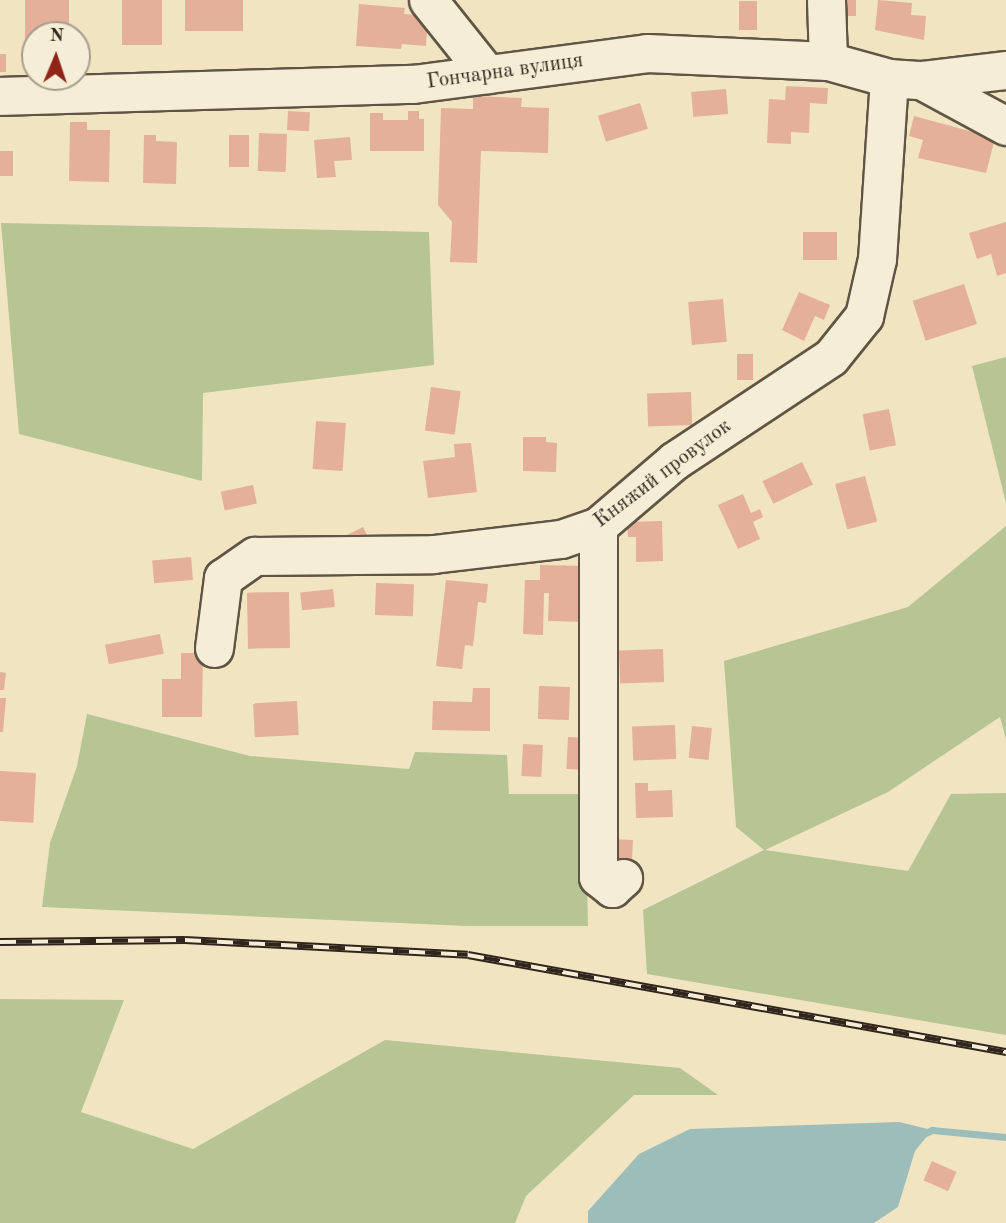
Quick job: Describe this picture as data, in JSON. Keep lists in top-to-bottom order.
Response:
{
  "streets": {
    "street": ["Гончарна вулиця", "Княжий провулок"]
  },
  "crossings": [
    ["Гончарна вулиця", "Княжий провулок"]
  ],
  "north": "top"
}
